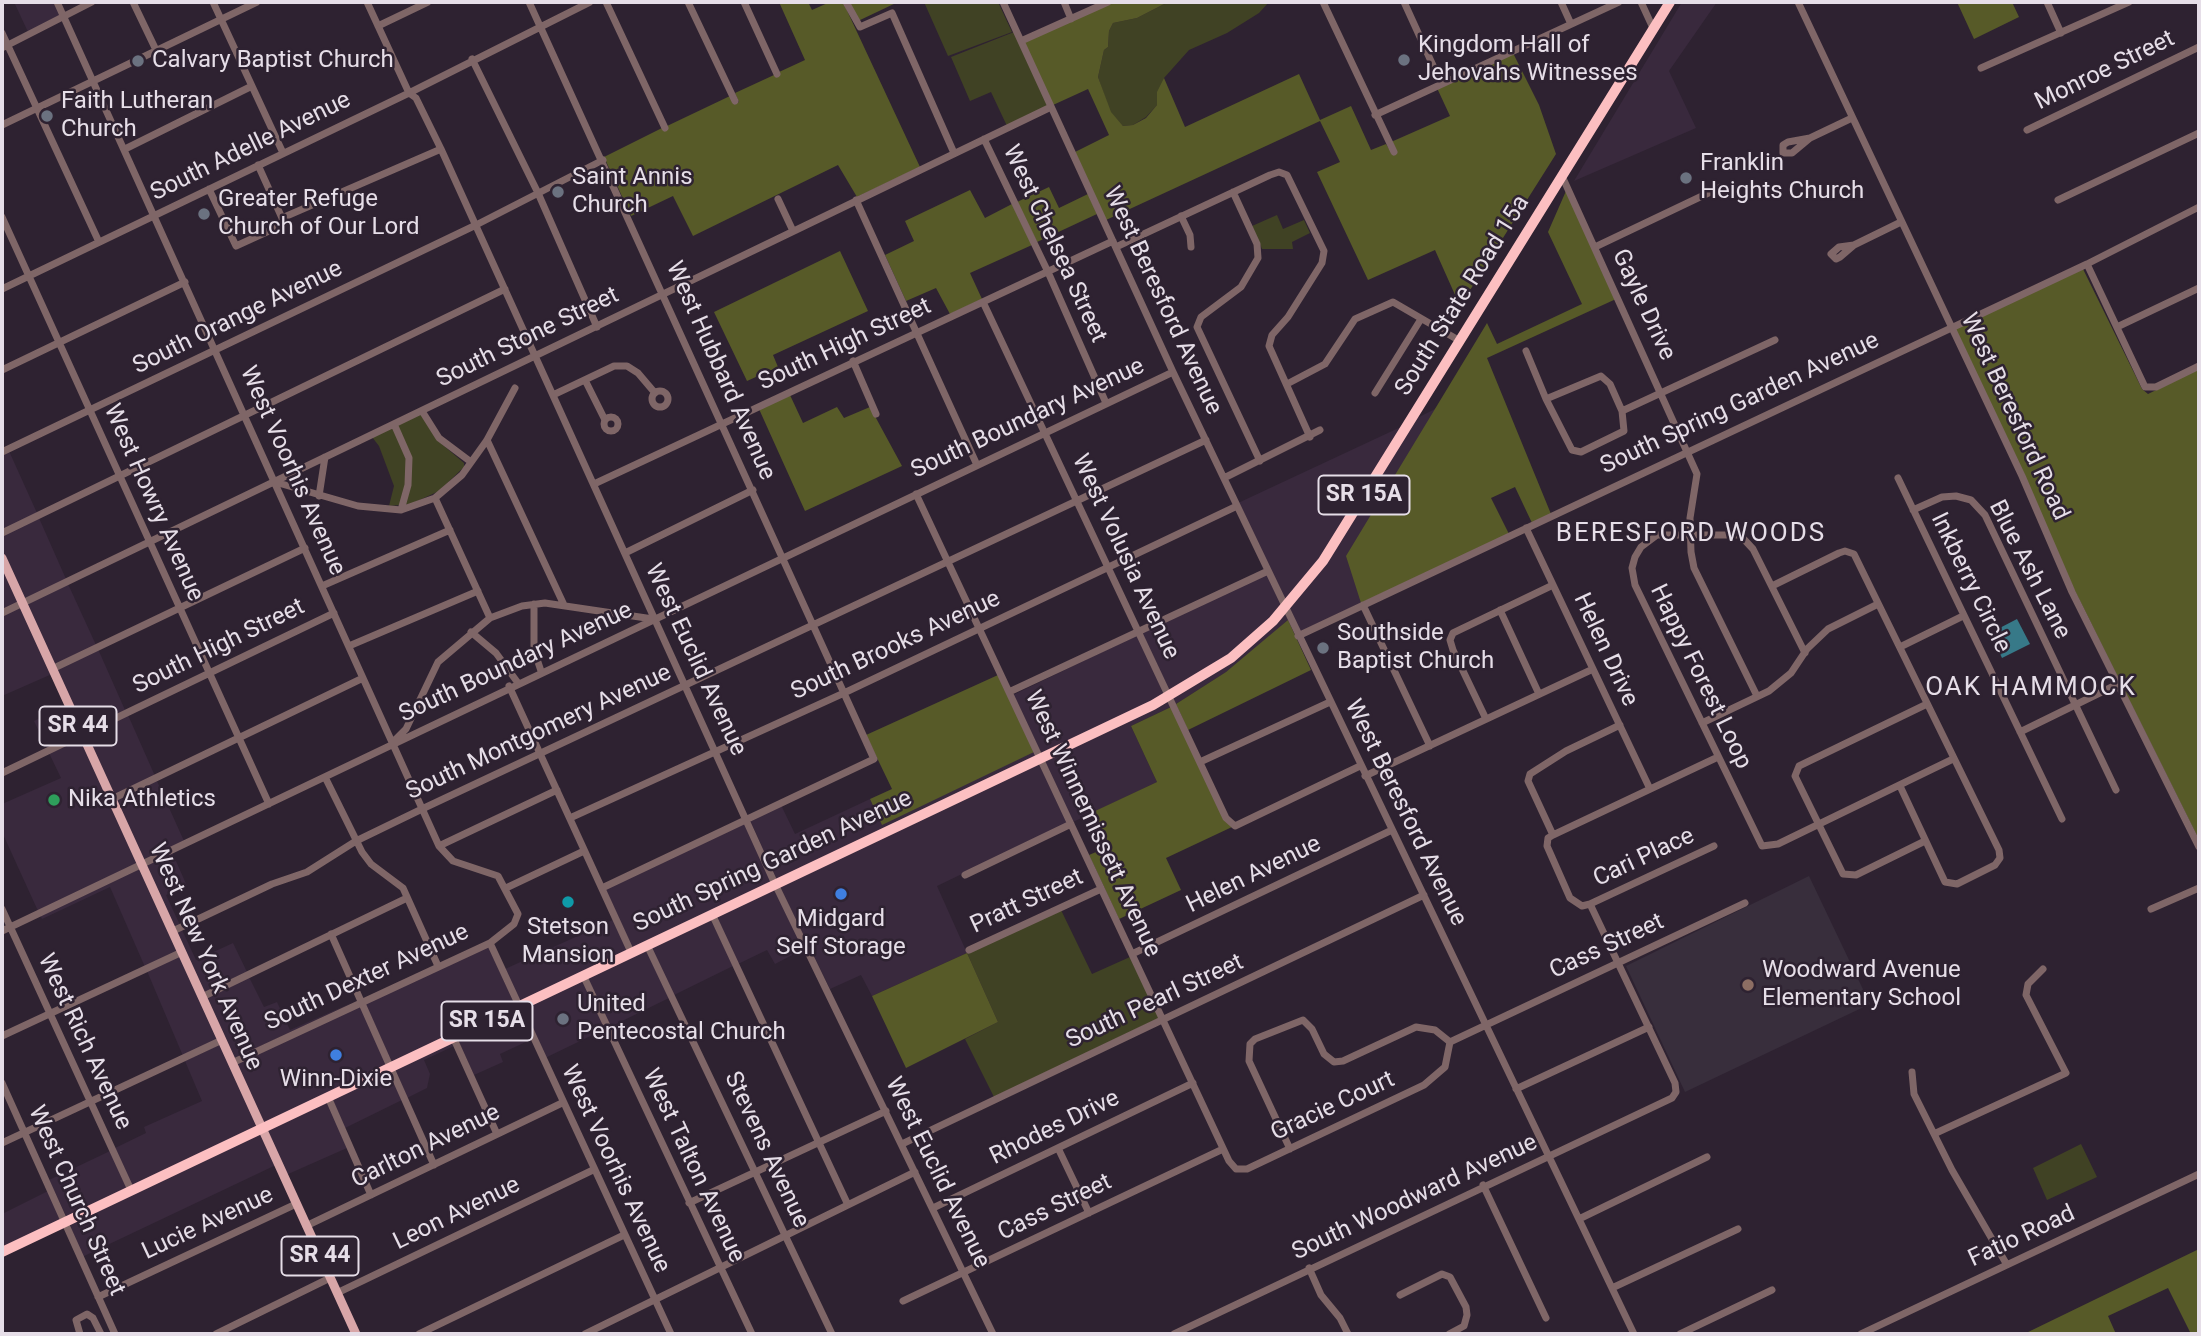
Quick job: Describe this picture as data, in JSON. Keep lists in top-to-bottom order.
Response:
{
  "streets": {
    "highway": ["South State Road 15a", "South Spring Garden Avenue", "SR 15A"],
    "main road": ["SR 44", "West New York Avenue"],
    "street": [
      "Monroe Street",
      "South Adelle Avenue",
      "West Chelsea Street",
      "West Beresford Avenue",
      "Gayle Drive",
      "South Orange Avenue",
      "South Stone Street",
      "South High Street",
      "West Hubbard Avenue",
      "West Beresford Road",
      "South Boundary Avenue",
      "West Voorhis Avenue",
      "West Howry Avenue",
      "West Volusia Avenue",
      "Blue Ash Lane",
      "Inkberry Circle",
      "South Brooks Avenue",
      "Helen Drive",
      "West Euclid Avenue",
      "Happy Forest Loop",
      "South Montgomery Avenue",
      "West Winnemissett Avenue",
      "Cari Place",
      "Helen Avenue",
      "Pratt Street",
      "Cass Street",
      "South Dexter Avenue",
      "South Pearl Street",
      "West Rich Avenue",
      "Gracie Court",
      "Rhodes Drive",
      "Carlton Avenue",
      "Stevens Avenue",
      "West Talton Avenue",
      "South Woodward Avenue",
      "West Church Street",
      "Leon Avenue",
      "Lucie Avenue",
      "Fatio Road"
    ]
  },
  "crossings": [
    ["South Adelle Avenue", "West Hubbard Avenue"],
    ["South Adelle Avenue", "West Voorhis Avenue"],
    ["South Adelle Avenue", "West Howry Avenue"],
    ["South Adelle Avenue", "West Euclid Avenue"],
    ["West Chelsea Street", "South Stone Street"],
    ["West Chelsea Street", "South High Street"],
    ["West Chelsea Street", "South Boundary Avenue"],
    ["South State Road 15a", "West Beresford Avenue"],
    ["South State Road 15a", "Gayle Drive"],
    ["South State Road 15a", "South Spring Garden Avenue"],
    ["West Beresford Avenue", "South Stone Street"],
    ["West Beresford Avenue", "South High Street"],
    ["West Beresford Avenue", "South Spring Garden Avenue"],
    ["West Beresford Avenue", "South Boundary Avenue"],
    ["West Beresford Avenue", "West Volusia Avenue"],
    ["West Beresford Avenue", "South Brooks Avenue"],
    ["West Beresford Avenue", "South Montgomery Avenue"],
    ["West Beresford Avenue", "Helen Avenue"],
    ["West Beresford Avenue", "Cass Street"],
    ["West Beresford Avenue", "South Pearl Street"],
    ["West Beresford Avenue", "South Woodward Avenue"],
    ["Gayle Drive", "South Spring Garden Avenue"],
    ["Gayle Drive", "Happy Forest Loop"],
    ["South Orange Avenue", "West Hubbard Avenue"],
    ["South Orange Avenue", "West Voorhis Avenue"],
    ["South Orange Avenue", "West Howry Avenue"],
    ["South Orange Avenue", "West Euclid Avenue"],
    ["South Stone Street", "West Hubbard Avenue"],
    ["South Stone Street", "West Voorhis Avenue"],
    ["South Stone Street", "West Howry Avenue"],
    ["South Stone Street", "West Euclid Avenue"],
    ["South Stone Street", "West New York Avenue"],
    ["South High Street", "West Hubbard Avenue"],
    ["South High Street", "West Voorhis Avenue"],
    ["South High Street", "West Howry Avenue"],
    ["South High Street", "West Volusia Avenue"],
    ["South High Street", "West Euclid Avenue"],
    ["South High Street", "West New York Avenue"],
    ["West Hubbard Avenue", "South Boundary Avenue"],
    ["West Hubbard Avenue", "South Brooks Avenue"],
    ["West Hubbard Avenue", "West Euclid Avenue"],
    ["West Hubbard Avenue", "South Montgomery Avenue"],
    ["South Spring Garden Avenue", "West Beresford Road"],
    ["South Spring Garden Avenue", "West Voorhis Avenue"],
    ["South Spring Garden Avenue", "SR 15A"],
    ["South Spring Garden Avenue", "West Volusia Avenue"],
    ["South Spring Garden Avenue", "Helen Drive"],
    ["South Spring Garden Avenue", "West Euclid Avenue"],
    ["South Spring Garden Avenue", "West Winnemissett Avenue"],
    ["South Spring Garden Avenue", "West New York Avenue"],
    ["South Spring Garden Avenue", "Stevens Avenue"],
    ["South Spring Garden Avenue", "West Talton Avenue"],
    ["South Boundary Avenue", "West Voorhis Avenue"],
    ["South Boundary Avenue", "West Howry Avenue"],
    ["South Boundary Avenue", "West Volusia Avenue"],
    ["South Boundary Avenue", "West Euclid Avenue"],
    ["South Boundary Avenue", "West Winnemissett Avenue"],
    ["South Boundary Avenue", "West New York Avenue"],
    ["South Boundary Avenue", "West Rich Avenue"],
    ["West Voorhis Avenue", "South Montgomery Avenue"],
    ["West Voorhis Avenue", "South Dexter Avenue"],
    ["West Voorhis Avenue", "Carlton Avenue"],
    ["West Voorhis Avenue", "Leon Avenue"],
    ["SR 15A", "West New York Avenue"],
    ["SR 15A", "West Rich Avenue"],
    ["SR 15A", "West Church Street"],
    ["West Volusia Avenue", "South Brooks Avenue"],
    ["West Volusia Avenue", "South Montgomery Avenue"],
    ["Blue Ash Lane", "Inkberry Circle"],
    ["South Brooks Avenue", "West Euclid Avenue"],
    ["South Brooks Avenue", "West Winnemissett Avenue"],
    ["West Euclid Avenue", "South Montgomery Avenue"],
    ["West Euclid Avenue", "Cass Street"],
    ["West Euclid Avenue", "South Pearl Street"],
    ["West Euclid Avenue", "Rhodes Drive"],
    ["South Montgomery Avenue", "West Winnemissett Avenue"],
    ["South Montgomery Avenue", "West New York Avenue"],
    ["West Winnemissett Avenue", "Helen Avenue"],
    ["West Winnemissett Avenue", "Pratt Street"],
    ["West Winnemissett Avenue", "Cass Street"],
    ["West Winnemissett Avenue", "South Pearl Street"],
    ["West Winnemissett Avenue", "Gracie Court"],
    ["West Winnemissett Avenue", "Rhodes Drive"],
    ["Cass Street", "Gracie Court"],
    ["West New York Avenue", "South Dexter Avenue"],
    ["West New York Avenue", "Carlton Avenue"],
    ["West New York Avenue", "Leon Avenue"],
    ["West New York Avenue", "Lucie Avenue"],
    ["West Church Street", "Lucie Avenue"]
  ],
  "districts": ["BERESFORD WOODS", "OAK HAMMOCK"],
  "places": [
    "Kingdom Hall of Jehovahs Witnesses",
    "Calvary Baptist Church",
    "Faith Lutheran Church",
    "Franklin Heights Church",
    "Saint Annis Church",
    "Greater Refuge Church of Our Lord",
    "Southside Baptist Church",
    "Nika Athletics",
    "Midgard Self Storage",
    "Stetson Mansion",
    "Woodward Avenue Elementary School",
    "United Pentecostal Church",
    "Winn-Dixie"
  ]
}
